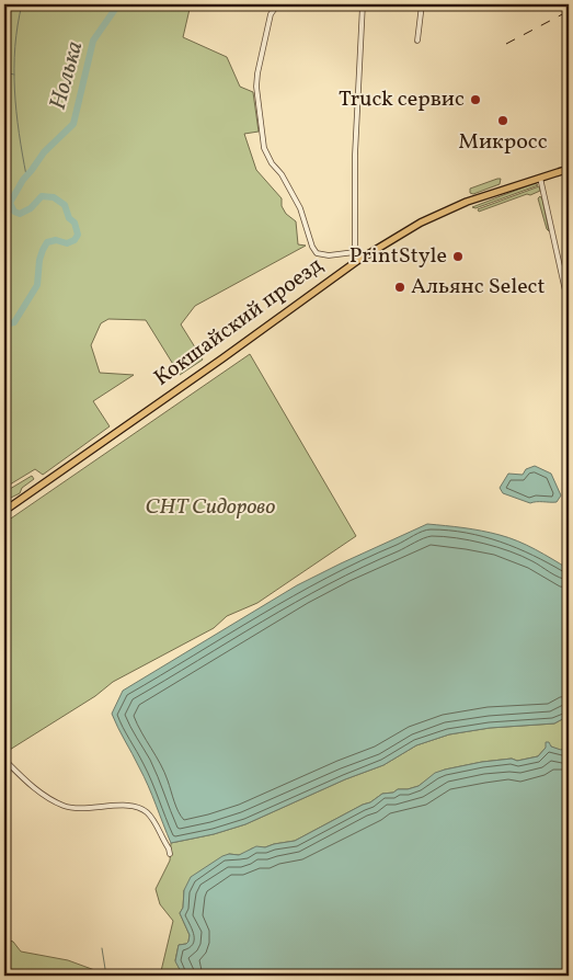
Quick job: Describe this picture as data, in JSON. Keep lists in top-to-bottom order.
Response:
{
  "streets": {
    "main road": ["Кокшайский проезд"]
  },
  "water": ["Нолька"],
  "parks": ["СНТ Сидорово"],
  "places": [
    "Truck сервис",
    "Микросс",
    "PrintStyle",
    "Альянс Select"
  ]
}
